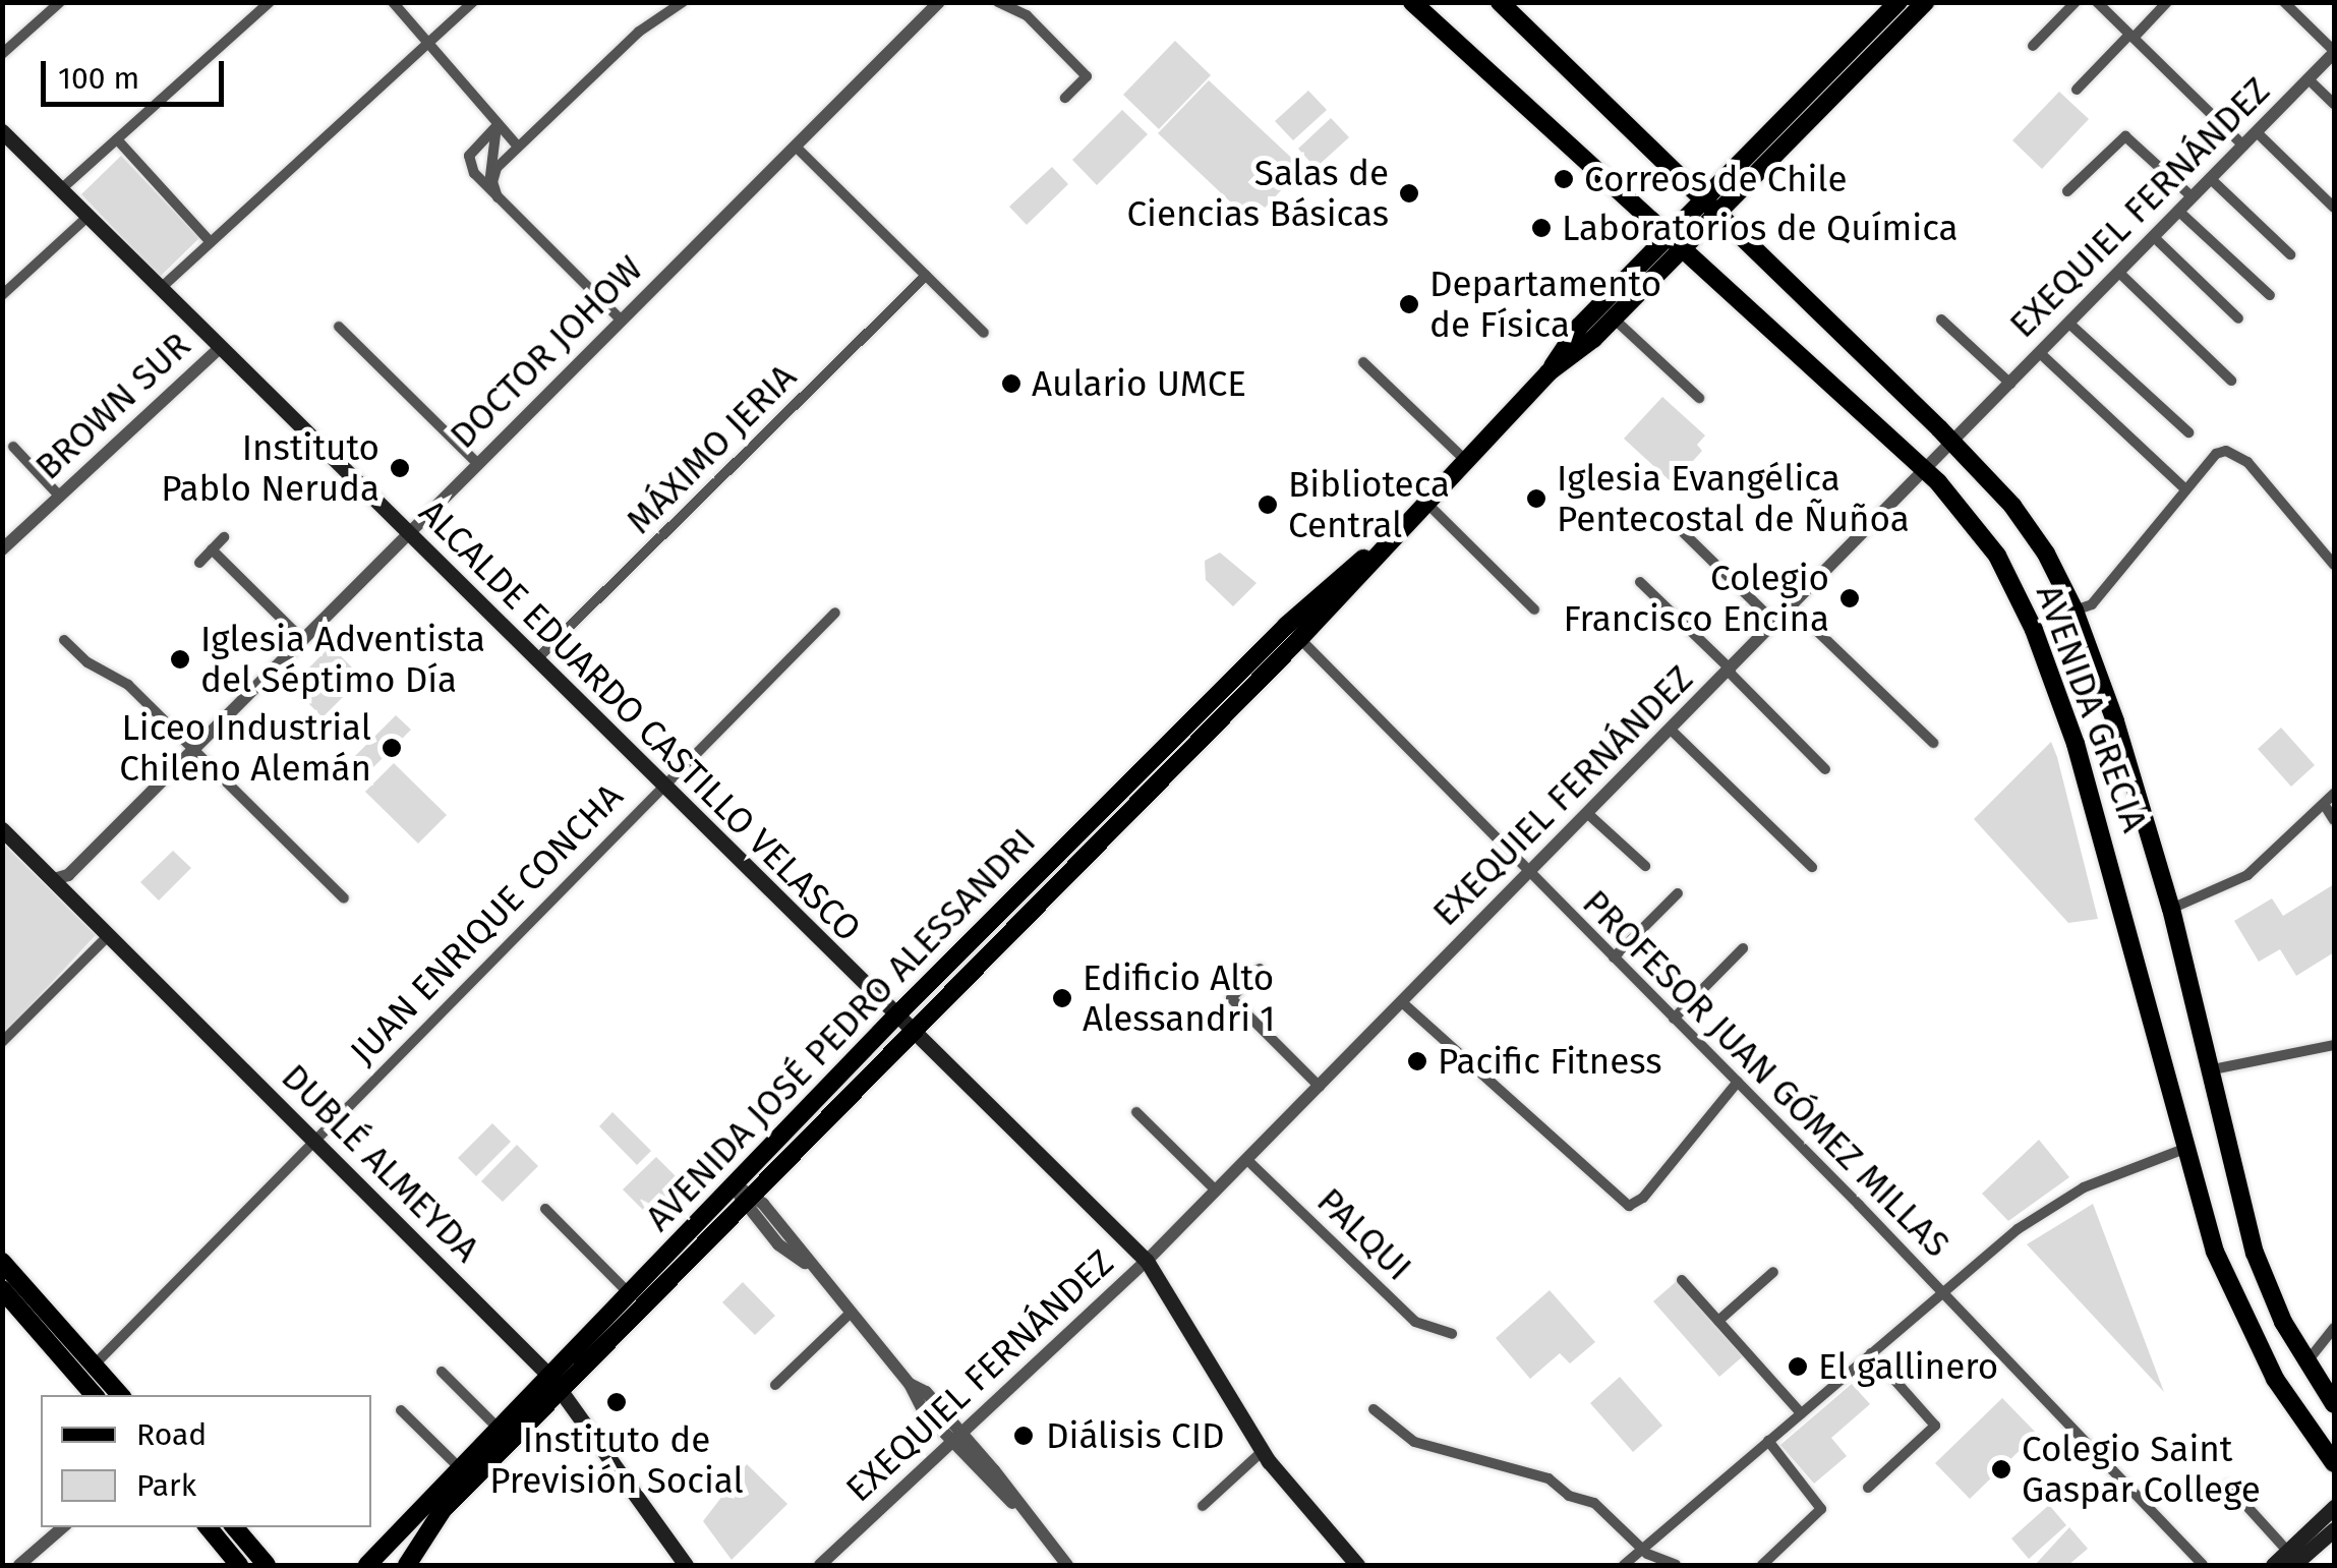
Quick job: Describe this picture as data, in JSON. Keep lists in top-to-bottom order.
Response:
{
  "streets": {
    "main road": [
      "AVENIDA GRECIA",
      "ALCALDE EDUARDO CASTILLO VELASCO",
      "AVENIDA JOSÉ PEDRO ALESSANDRI",
      "DUBLÉ ALMEYDA"
    ],
    "street": [
      "EXEQUIEL FERNÁNDEZ",
      "DOCTOR JOHOW",
      "BROWN SUR",
      "MÁXIMO JERIA",
      "JUAN ENRIQUE CONCHA",
      "PROFESOR JUAN GÓMEZ MILLAS",
      "PALQUI"
    ]
  },
  "crossings": [
    ["EXEQUIEL FERNÁNDEZ", "AVENIDA GRECIA"],
    ["EXEQUIEL FERNÁNDEZ", "ALCALDE EDUARDO CASTILLO VELASCO"],
    ["EXEQUIEL FERNÁNDEZ", "PROFESOR JUAN GÓMEZ MILLAS"],
    ["EXEQUIEL FERNÁNDEZ", "PALQUI"],
    ["DOCTOR JOHOW", "ALCALDE EDUARDO CASTILLO VELASCO"],
    ["DOCTOR JOHOW", "DUBLÉ ALMEYDA"],
    ["BROWN SUR", "ALCALDE EDUARDO CASTILLO VELASCO"],
    ["MÁXIMO JERIA", "ALCALDE EDUARDO CASTILLO VELASCO"],
    ["AVENIDA GRECIA", "AVENIDA JOSÉ PEDRO ALESSANDRI"],
    ["ALCALDE EDUARDO CASTILLO VELASCO", "JUAN ENRIQUE CONCHA"],
    ["ALCALDE EDUARDO CASTILLO VELASCO", "AVENIDA JOSÉ PEDRO ALESSANDRI"],
    ["JUAN ENRIQUE CONCHA", "DUBLÉ ALMEYDA"],
    ["AVENIDA JOSÉ PEDRO ALESSANDRI", "PROFESOR JUAN GÓMEZ MILLAS"],
    ["AVENIDA JOSÉ PEDRO ALESSANDRI", "DUBLÉ ALMEYDA"]
  ],
  "places": [
    "Correos de Chile",
    "Salas de Ciencias Básicas",
    "Laboratorios de Química",
    "Departamento de Física",
    "Aulario UMCE",
    "Instituto Pablo Neruda",
    "Iglesia Evangélica Pentecostal de Ñuñoa",
    "Biblioteca Central",
    "Colegio Francisco Encina",
    "Iglesia Adventista del Séptimo Día",
    "Liceo Industrial Chileno Alemán",
    "Edificio Alto Alessandri 1",
    "Pacific Fitness",
    "El gallinero",
    "Instituto de Previsión Social",
    "Diálisis CID",
    "Colegio Saint Gaspar College"
  ],
  "legend": ["Road", "Park"],
  "scale_bar": "100 m"
}
